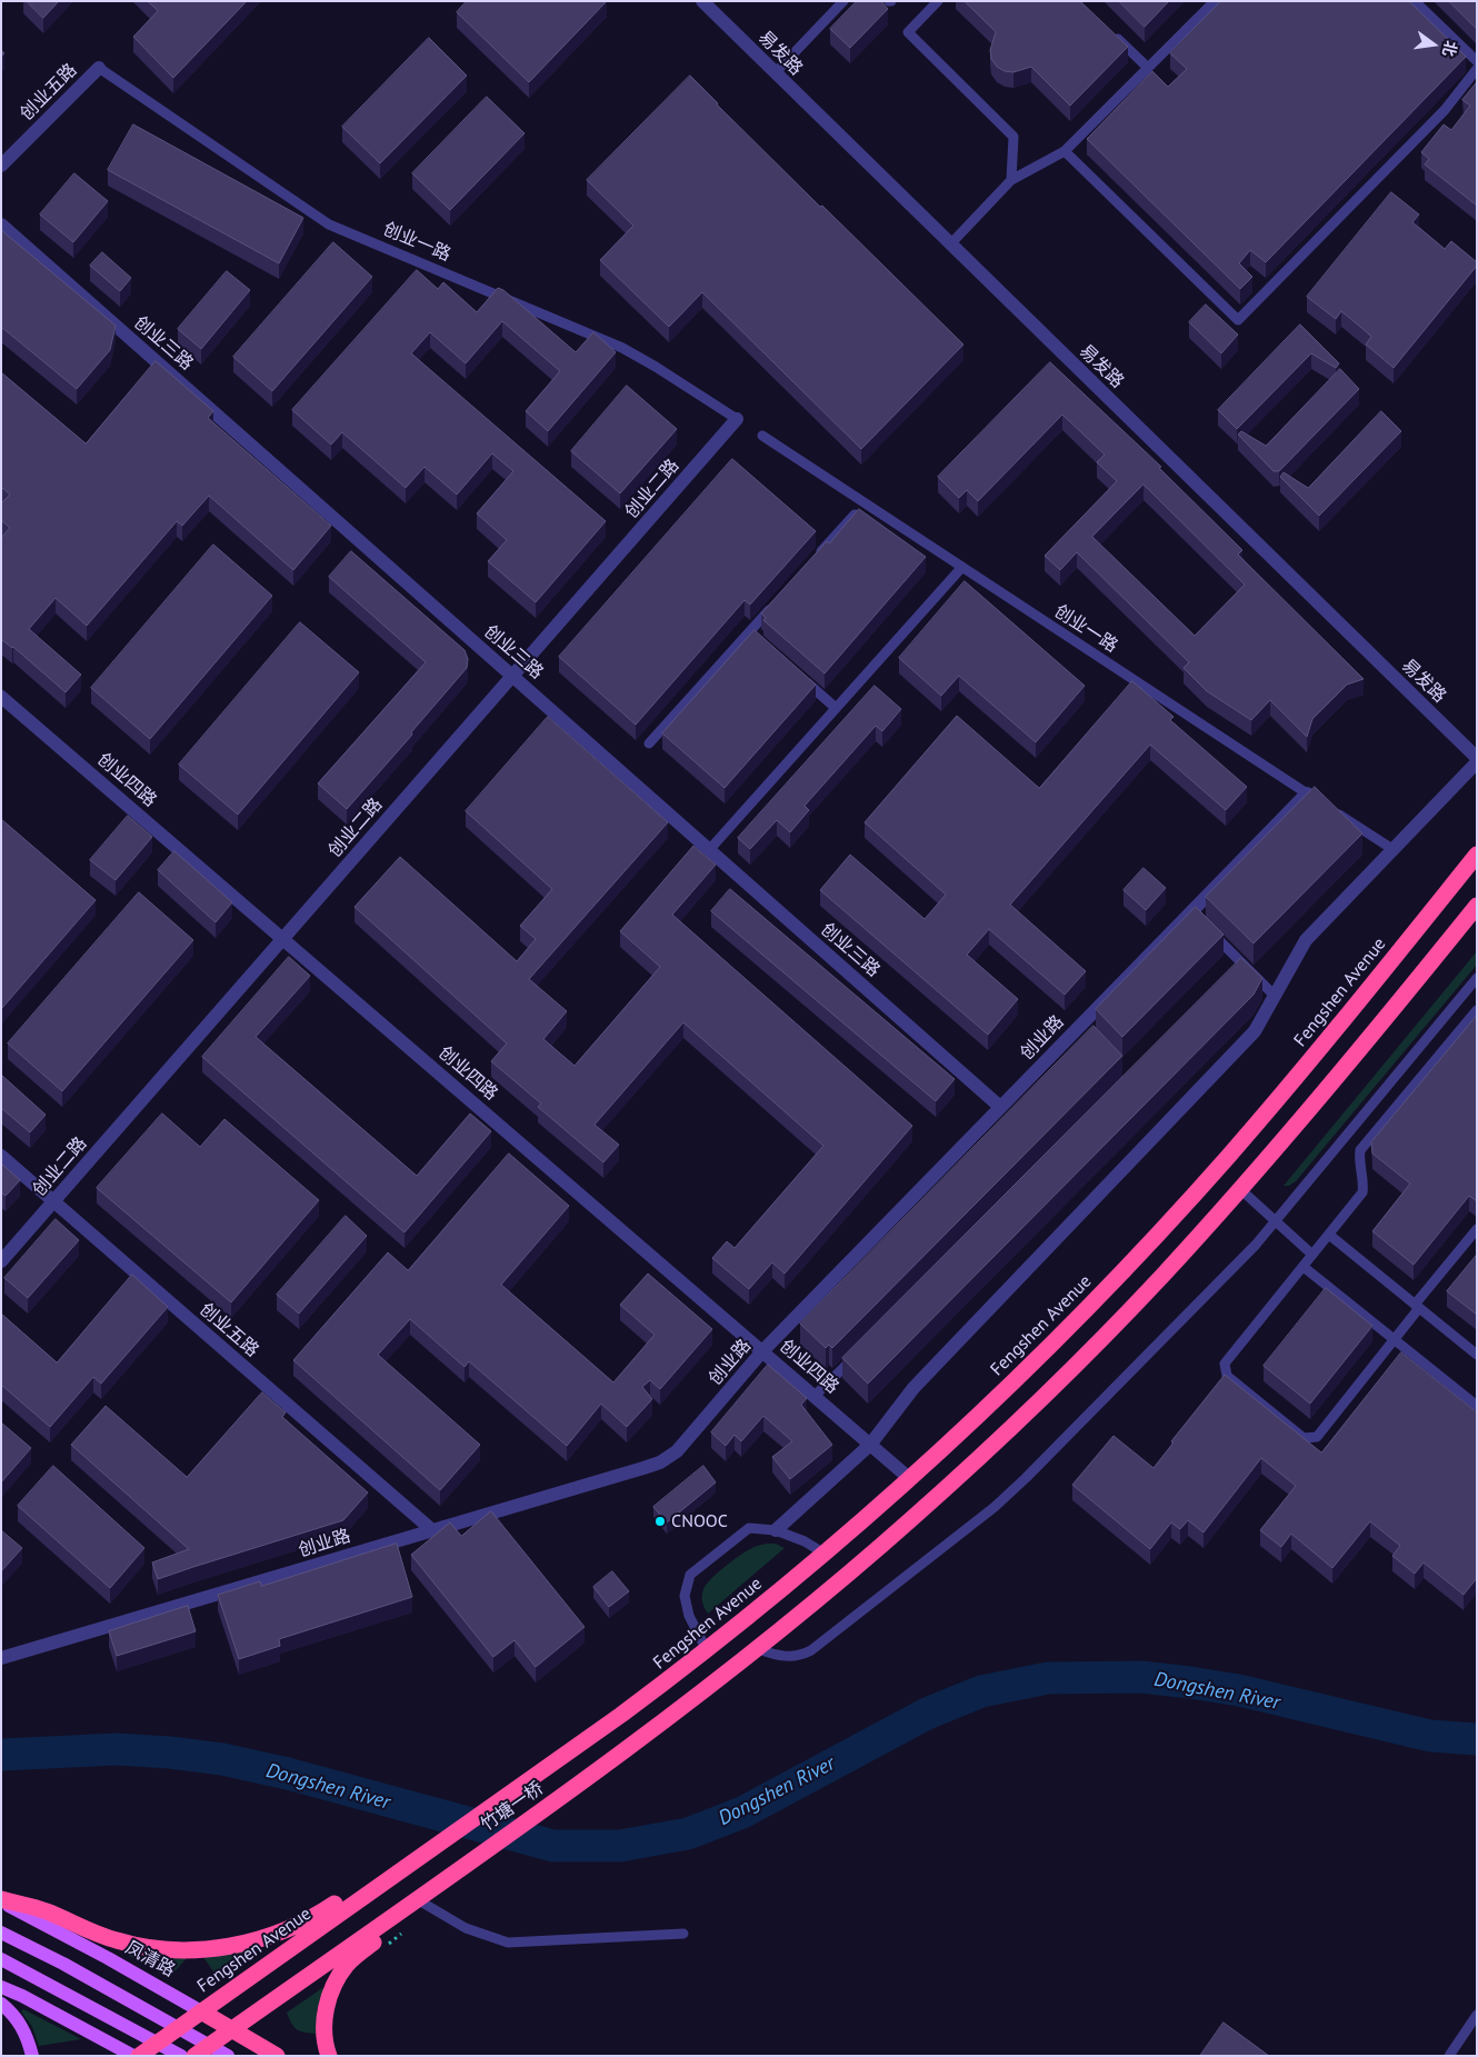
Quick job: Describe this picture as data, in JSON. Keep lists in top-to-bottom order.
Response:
{
  "streets": {
    "highway": ["Fengshen Avenue", "竹塘一桥", "凤清路"],
    "street": [
      "易发路",
      "创业五路",
      "创业三路",
      "创业二路",
      "创业四路",
      "创业路"
    ],
    "lane": ["创业一路"]
  },
  "crossings": [
    ["创业五路", "创业一路"],
    ["创业五路", "创业二路"],
    ["创业五路", "创业路"],
    ["创业一路", "创业二路"],
    ["创业一路", "创业路"],
    ["创业三路", "创业二路"],
    ["创业三路", "创业路"],
    ["创业二路", "创业四路"],
    ["创业四路", "Fengshen Avenue"],
    ["创业四路", "创业路"],
    ["Fengshen Avenue", "竹塘一桥"],
    ["Fengshen Avenue", "凤清路"]
  ],
  "water": ["Dongshen River"],
  "places": ["CNOOC"],
  "north": "right"
}
